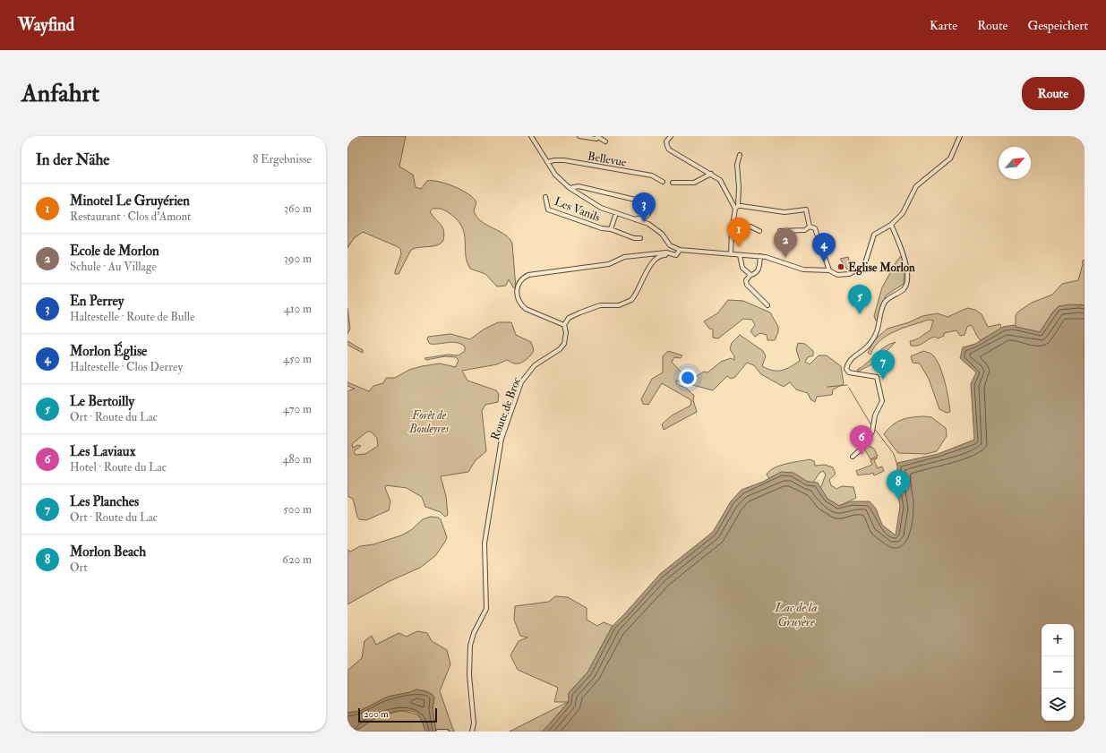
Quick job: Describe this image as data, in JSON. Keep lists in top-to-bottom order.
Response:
{
  "streets": {
    "street": ["Bellevue", "Les Vanils", "Route de Broc"]
  },
  "water": ["Lac de la Gruyère"],
  "parks": ["Forêt de Bouleyres"],
  "places": ["Eglise Morlon"],
  "scale_bar": "200 m",
  "north": "top right",
  "page": {
    "header": "Wayfind",
    "nav": ["Karte", "Route", "Gespeichert"],
    "buttons": "Route",
    "title": "Anfahrt",
    "heading": ["In der Nähe", "8 Ergebnisse"],
    "list": [
      {
        "mark": "1",
        "name": "Minotel Le Gruyérien",
        "note": "Restaurant · Clos d'Amont",
        "value": "360 m"
      },
      {
        "mark": "2",
        "name": "Ecole de Morlon",
        "note": "Schule · Au Village",
        "value": "390 m"
      },
      {
        "mark": "3",
        "name": "En Perrey",
        "note": "Haltestelle · Route de Bulle",
        "value": "410 m"
      },
      {
        "mark": "4",
        "name": "Morlon Église",
        "note": "Haltestelle · Clos Derrey",
        "value": "450 m"
      },
      {
        "mark": "5",
        "name": "Le Bertoilly",
        "note": "Ort · Route du Lac",
        "value": "470 m"
      },
      {
        "mark": "6",
        "name": "Les Laviaux",
        "note": "Hotel · Route du Lac",
        "value": "480 m"
      },
      {
        "mark": "7",
        "name": "Les Planches",
        "note": "Ort · Route du Lac",
        "value": "500 m"
      },
      {
        "mark": "8",
        "name": "Morlon Beach",
        "note": "Ort",
        "value": "620 m"
      }
    ],
    "pins": [
      "3",
      "1",
      "2",
      "4",
      "5",
      "7",
      "6",
      "8"
    ],
    "map_buttons": ["+", "−"],
    "scale": "200 m"
  }
}
